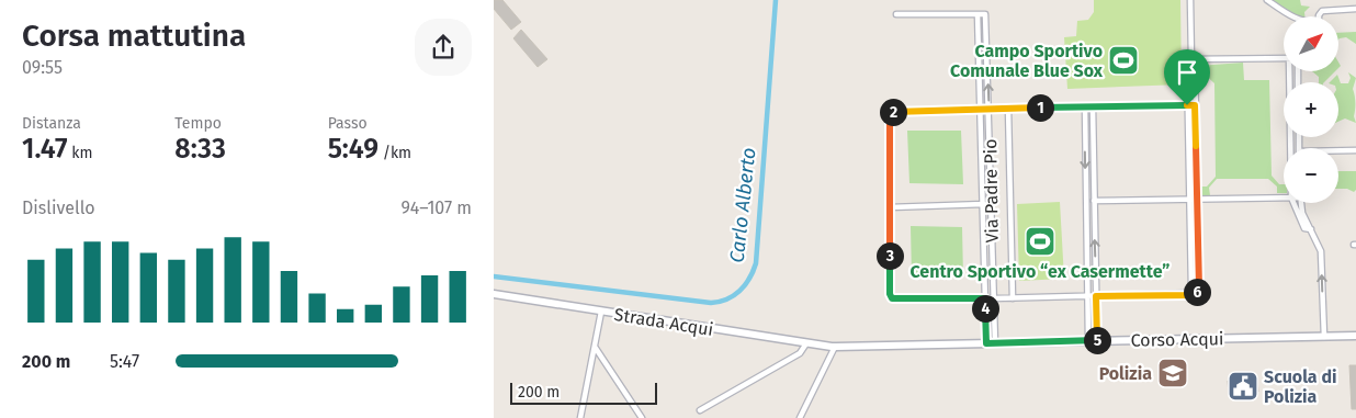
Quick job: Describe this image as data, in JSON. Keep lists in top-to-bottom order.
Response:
{
  "streets": {
    "street": ["Via Padre Pio", "Strada Acqui", "Corso Acqui"]
  },
  "crossings": [
    ["Via Padre Pio", "Corso Acqui"],
    ["Strada Acqui", "Corso Acqui"]
  ],
  "water": ["Carlo Alberto"],
  "places": {
    "sports": ["Campo Sportivo Comunale Blue Sox", "Centro Sportivo “ex Casermette”"],
    "school or university": ["Polizia"],
    "public building": ["Scuola di Polizia"]
  },
  "scale_bar": "200 m",
  "north": "top right",
  "page": {
    "heading": ["Corsa mattutina", "09:55"],
    "map_buttons": ["+", "−"],
    "stats": [
      ["Distanza", "1.47 km"],
      ["Tempo", "8:33"],
      ["Passo", "5:49 /km"]
    ],
    "pins": [
      "1",
      "2",
      "3",
      "6",
      "4",
      "5"
    ],
    "chart": ["Dislivello", "94–107 m"],
    "list": [
      {
        "name": "200 m",
        "note": "5:47"
      }
    ],
    "scale": "200 m"
  }
}
